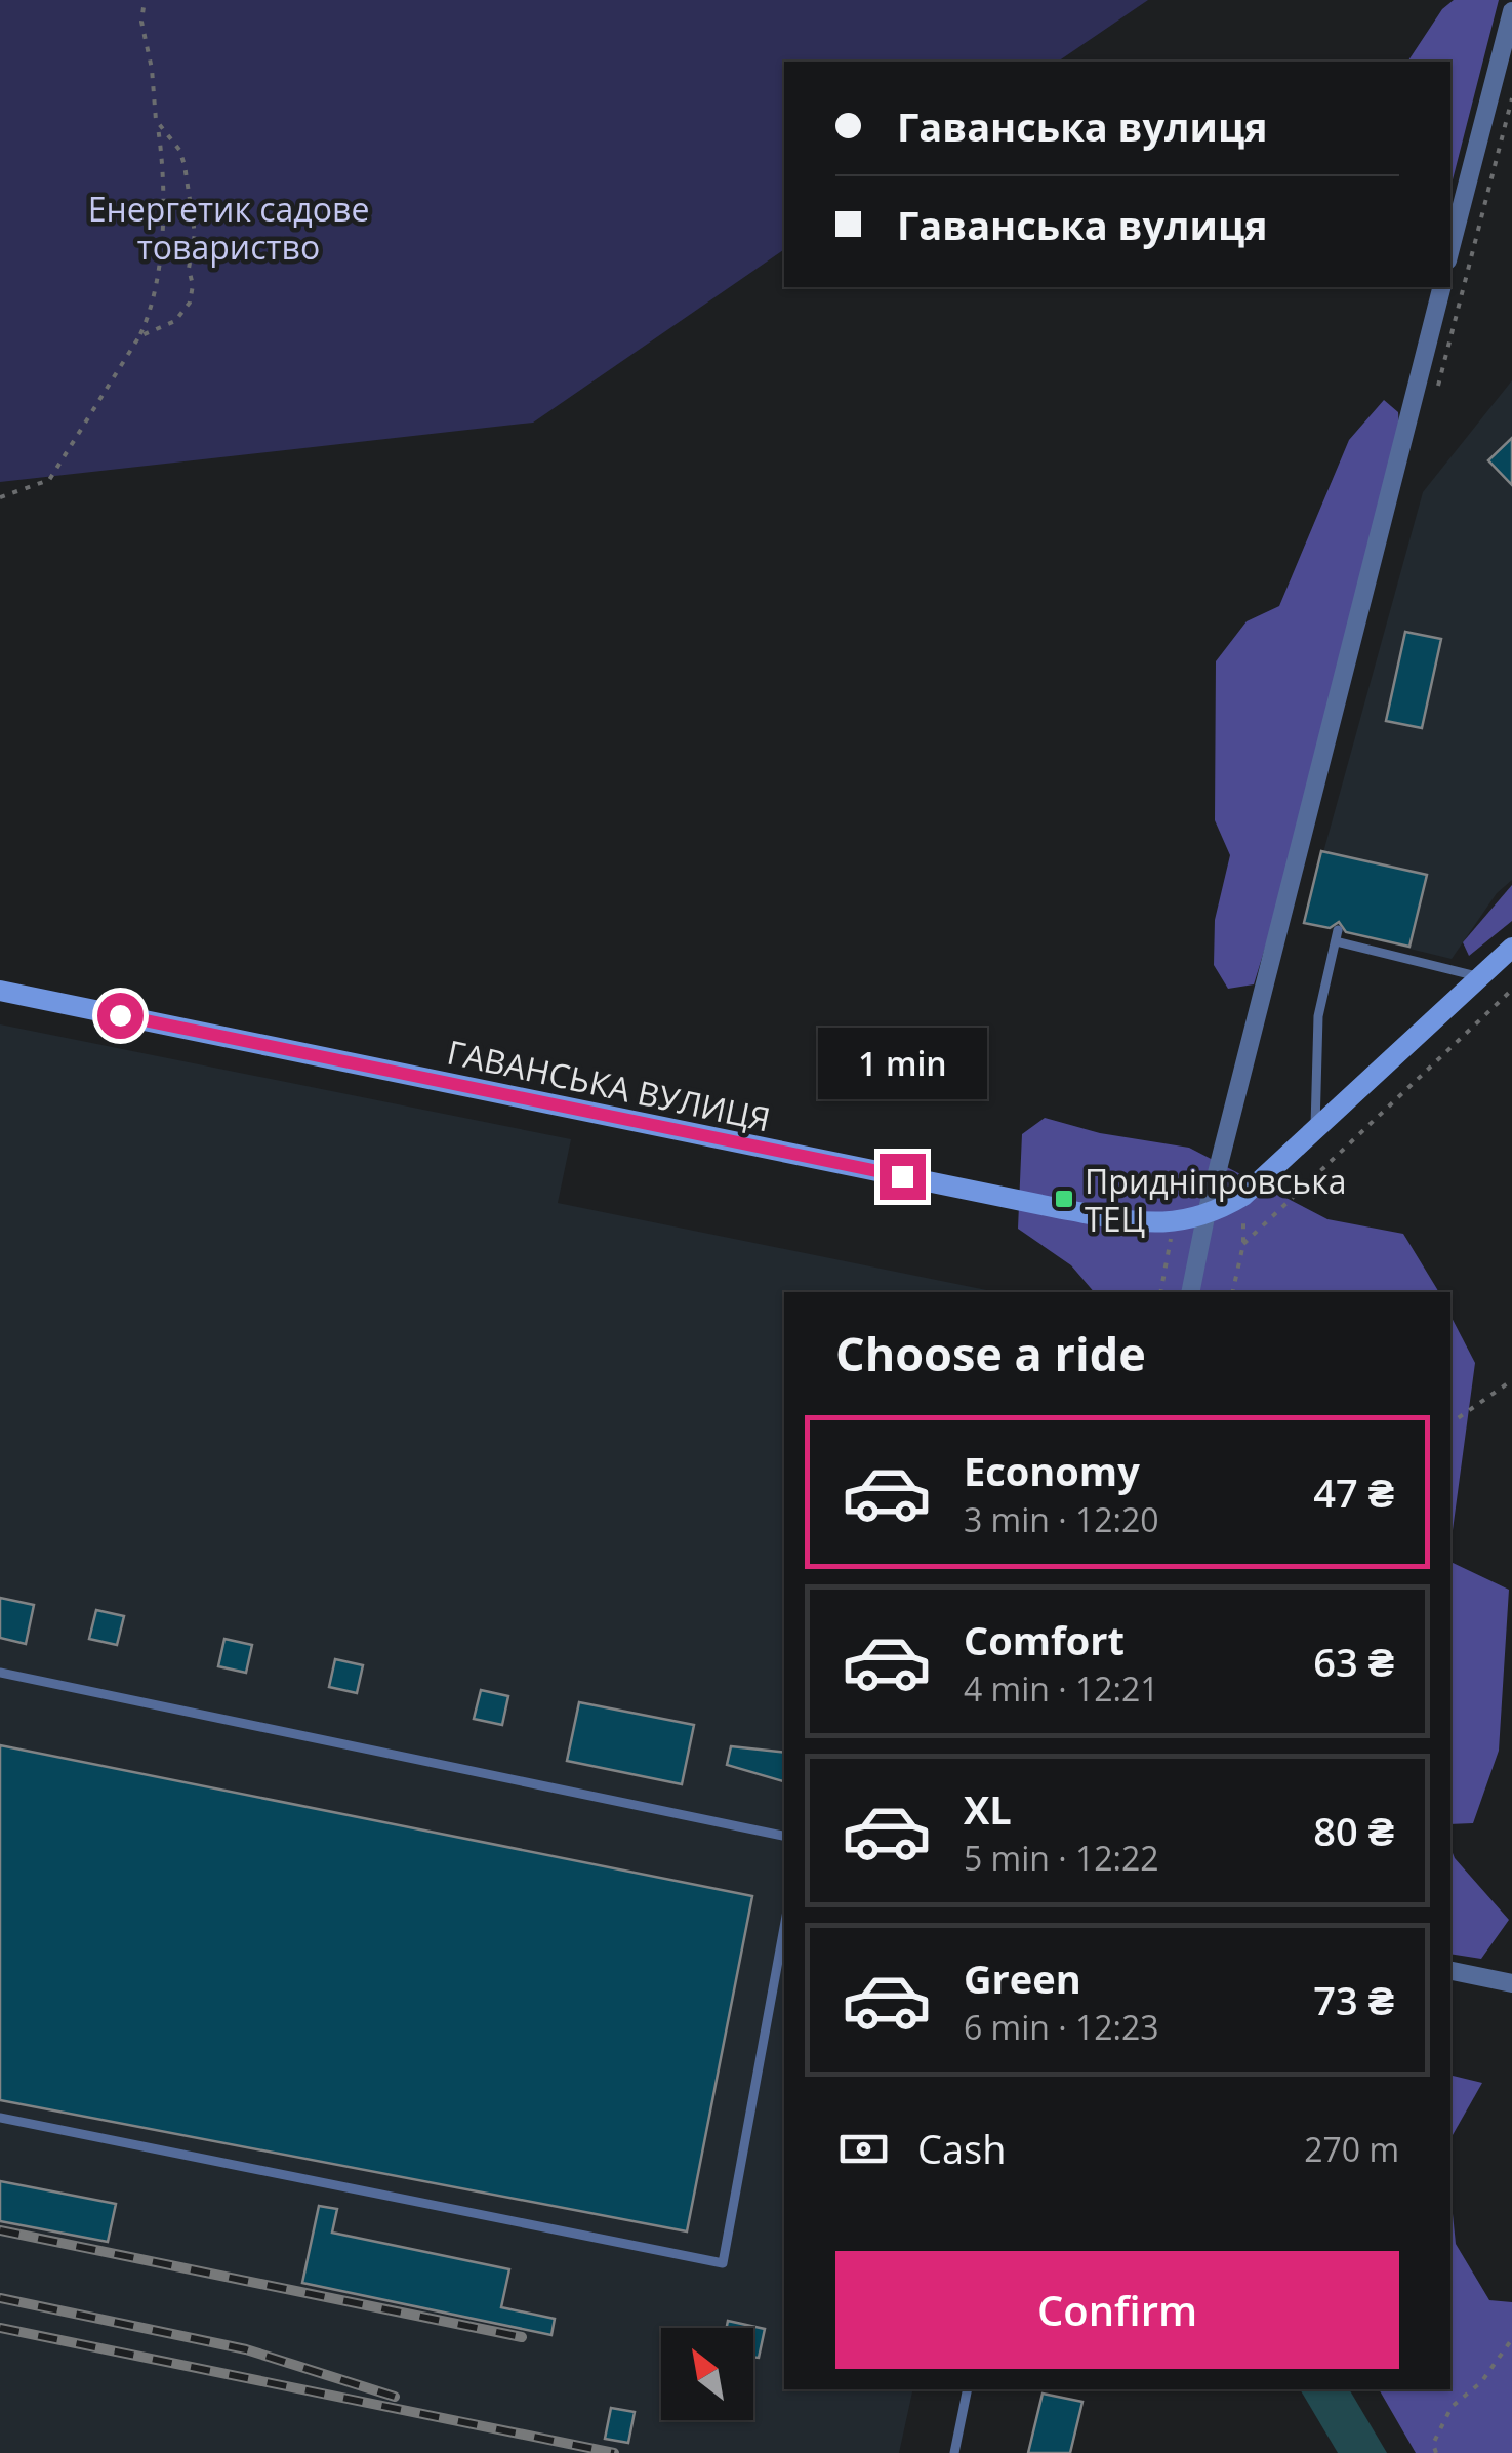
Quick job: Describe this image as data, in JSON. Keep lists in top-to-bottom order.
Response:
{
  "streets": {
    "street": ["ГАВАНСЬКА ВУЛИЦЯ"]
  },
  "parks": ["Енергетик садове товариство"],
  "places": {
    "transit": ["Придніпровська ТЕЦ"]
  },
  "north": "top left",
  "page": {
    "banner": ["Гаванська вулиця", "Гаванська вулиця"],
    "bubble": "1 min",
    "heading": "Choose a ride",
    "list": [
      {
        "name": "Economy",
        "note": "3 min · 12:20",
        "value": "47 ₴"
      },
      {
        "name": "Comfort",
        "note": "4 min · 12:21",
        "value": "63 ₴"
      },
      {
        "name": "XL",
        "note": "5 min · 12:22",
        "value": "80 ₴"
      },
      {
        "name": "Green",
        "note": "6 min · 12:23",
        "value": "73 ₴"
      }
    ],
    "pay": ["Cash", "270 m"],
    "buttons": "Confirm"
  }
}
